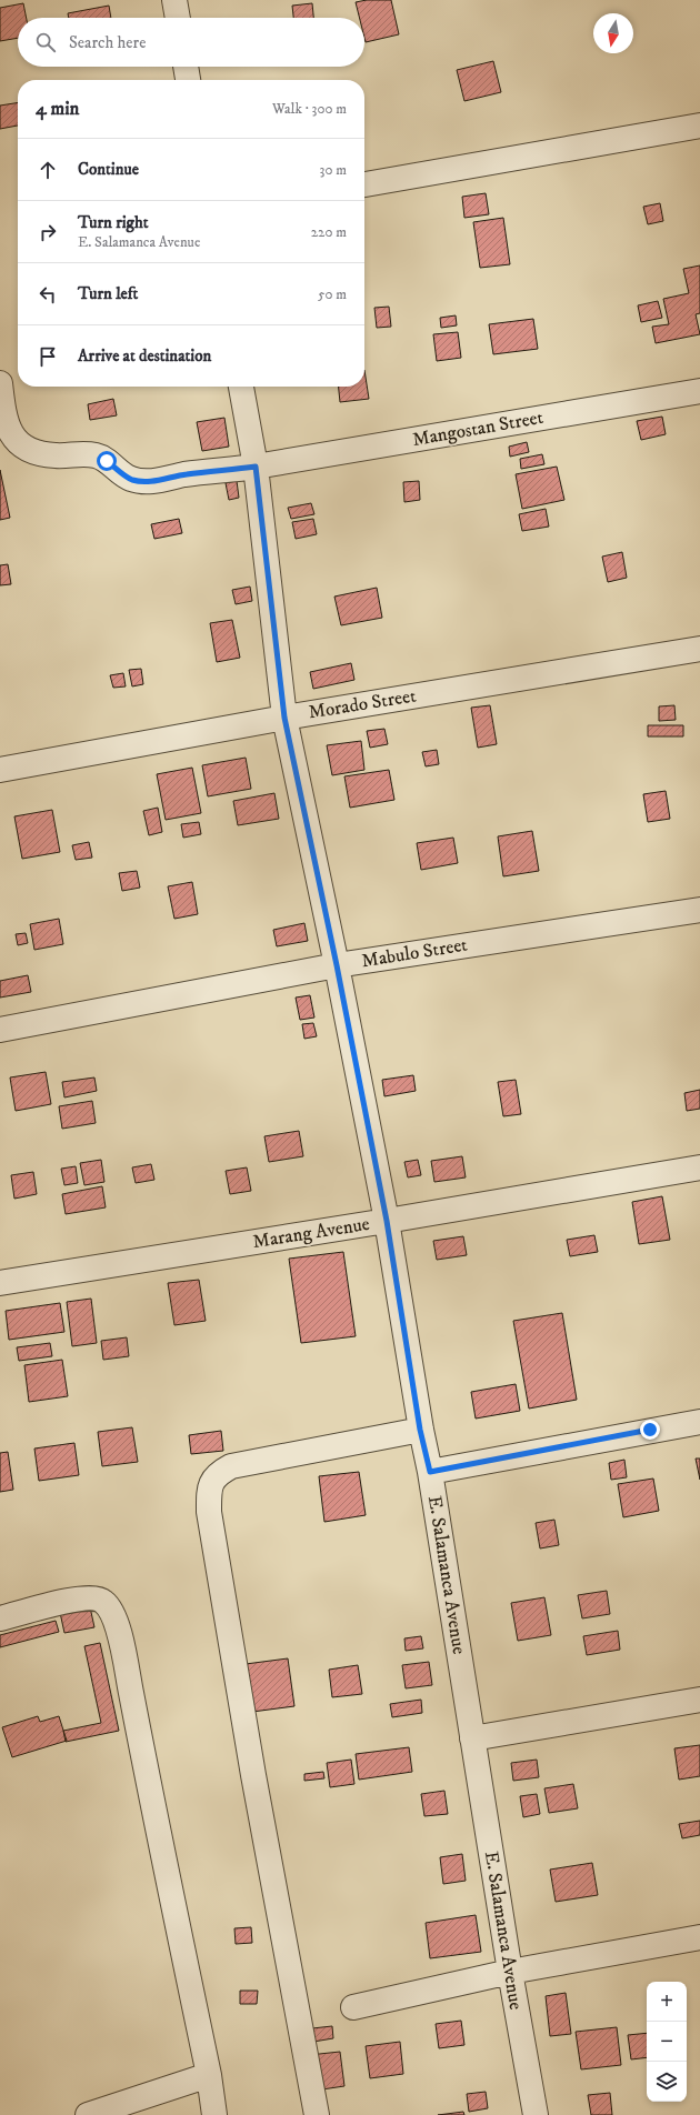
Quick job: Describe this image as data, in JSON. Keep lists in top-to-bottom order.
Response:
{
  "streets": {
    "street": [
      "Mangostan Street",
      "Morado Street",
      "Mabulo Street",
      "Marang Avenue",
      "E. Salamanca Avenue"
    ]
  },
  "crossings": [
    ["Mangostan Street", "E. Salamanca Avenue"],
    ["Morado Street", "E. Salamanca Avenue"],
    ["Mabulo Street", "E. Salamanca Avenue"],
    ["Marang Avenue", "E. Salamanca Avenue"]
  ],
  "north": "bottom",
  "page": {
    "search": "Search here",
    "heading": ["4 min", "Walk · 300 m"],
    "list": [
      ["Continue", "30 m"],
      ["Turn right", "E. Salamanca Avenue", "220 m"],
      ["Turn left", "50 m"],
      "Arrive at destination"
    ],
    "map_buttons": ["+", "−"]
  }
}
